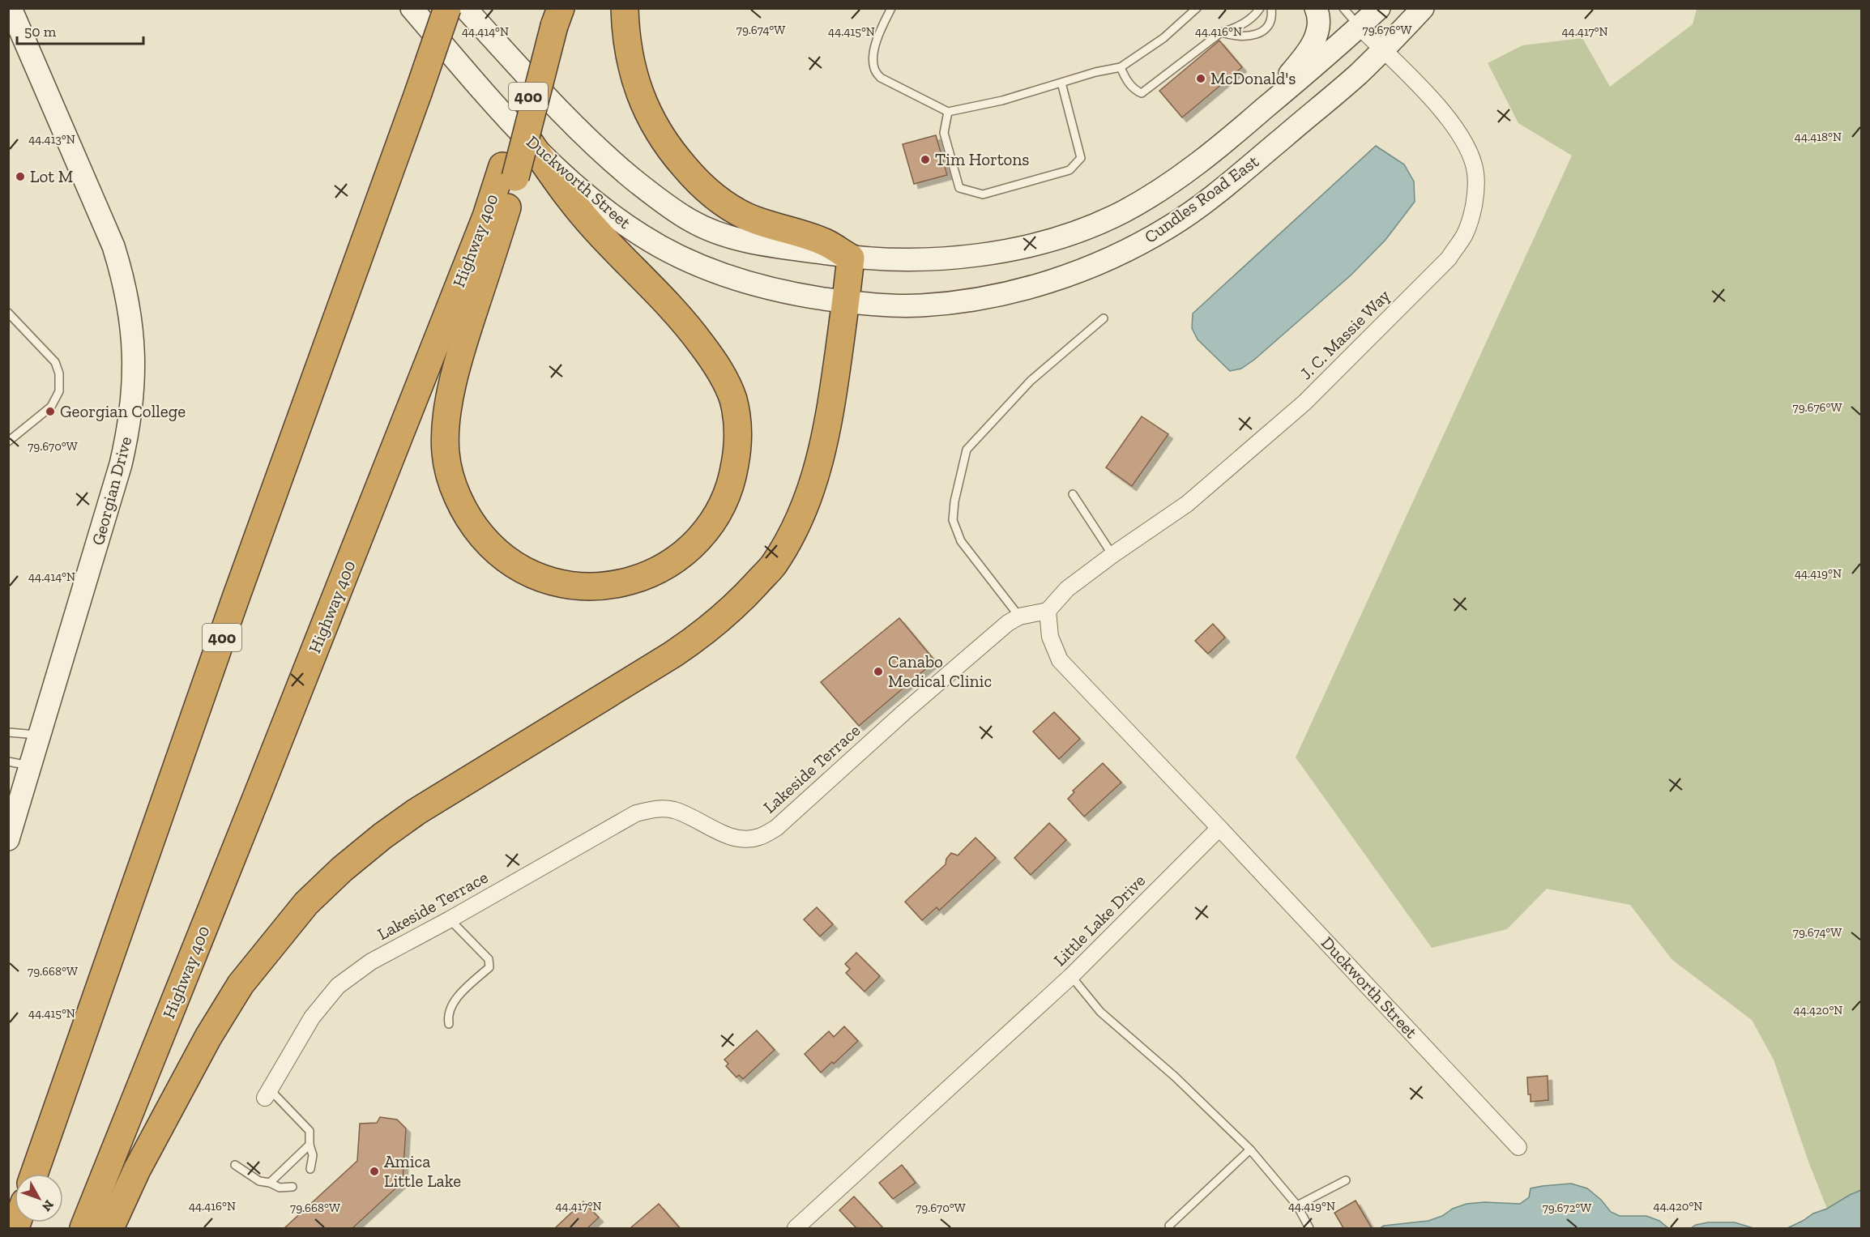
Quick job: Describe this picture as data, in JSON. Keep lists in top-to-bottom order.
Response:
{
  "streets": {
    "highway": ["400", "Highway 400"],
    "main road": ["Duckworth Street", "Cundles Road East", "Georgian Drive"],
    "street": ["J. C. Massie Way", "Lakeside Terrace", "Little Lake Drive"]
  },
  "crossings": [
    ["Duckworth Street", "Cundles Road East"],
    ["Duckworth Street", "Little Lake Drive"],
    ["Cundles Road East", "J. C. Massie Way"],
    ["J. C. Massie Way", "Lakeside Terrace"]
  ],
  "places": [
    "McDonald's",
    "Tim Hortons",
    "Lot M",
    "Georgian College",
    "Canabo Medical Clinic",
    "Amica Little Lake"
  ],
  "scale_bar": "50 m",
  "north": "bottom right",
  "coordinates": [
    "79.674°W",
    "79.676°W",
    "44.414°N",
    "44.415°N",
    "44.416°N",
    "44.417°N",
    "44.418°N",
    "44.413°N",
    "79.670°W",
    "44.419°N",
    "79.668°W",
    "44.420°N",
    "79.672°W"
  ]
}
